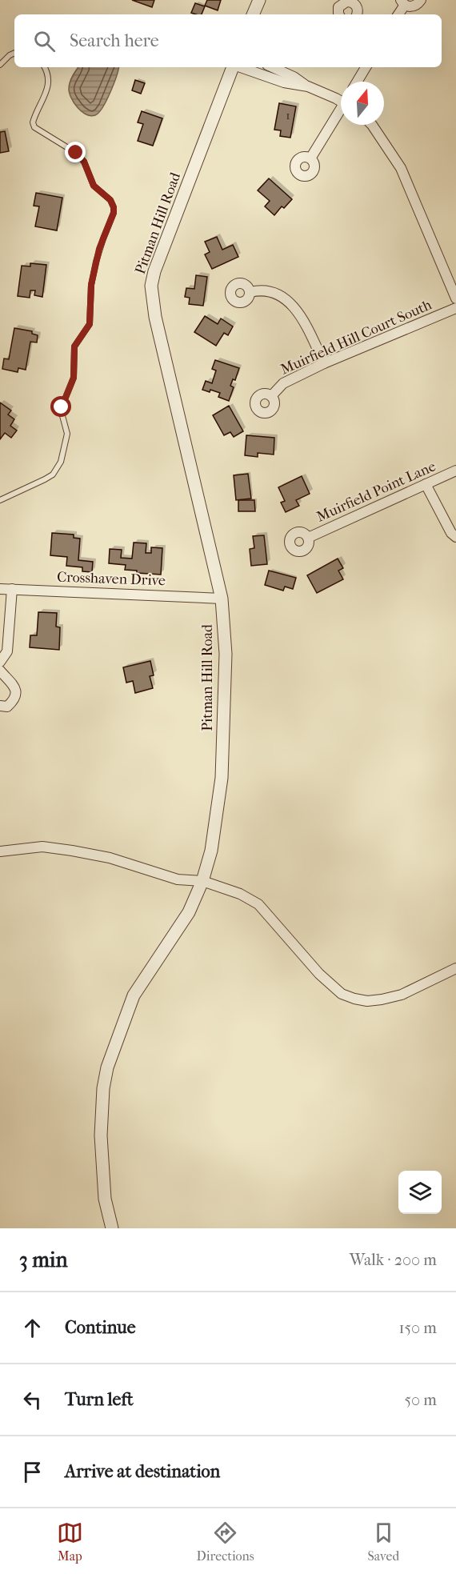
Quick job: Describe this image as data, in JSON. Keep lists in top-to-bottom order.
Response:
{
  "streets": {
    "street": [
      "Pitman Hill Road",
      "Muirfield Hill Court South",
      "Muirfield Point Lane",
      "Crosshaven Drive"
    ]
  },
  "crossings": [
    ["Pitman Hill Road", "Crosshaven Drive"]
  ],
  "house_numbers": ["1"],
  "north": "top",
  "page": {
    "search": "Search here",
    "heading": ["3 min", "Walk · 200 m"],
    "list": [
      ["Continue", "150 m"],
      ["Turn left", "50 m"],
      "Arrive at destination"
    ],
    "nav": ["Map", "Directions", "Saved"]
  }
}
